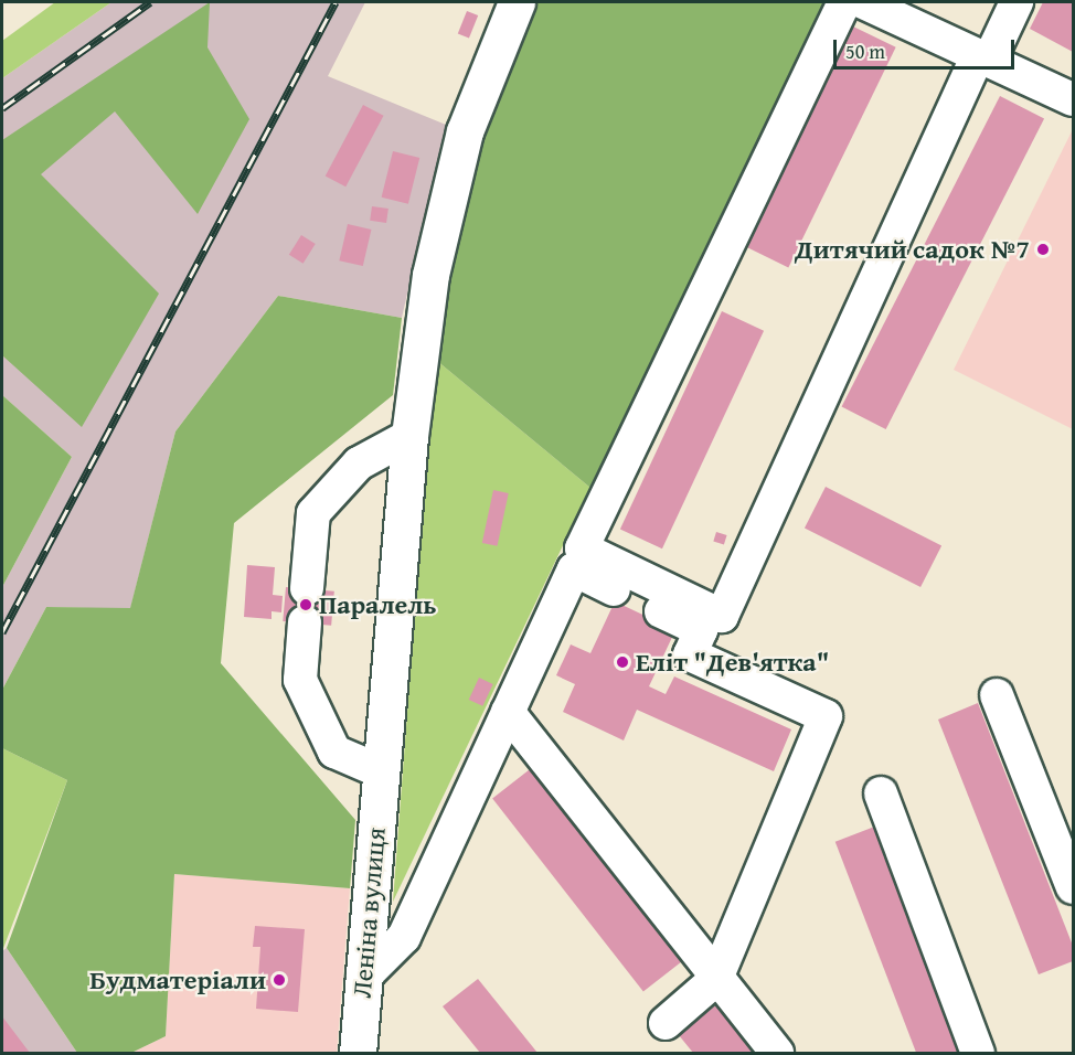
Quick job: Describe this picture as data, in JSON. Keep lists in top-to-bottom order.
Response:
{
  "streets": {
    "main road": ["Леніна вулиця"]
  },
  "places": [
    "Дитячий садок №7",
    "Паралель",
    "Еліт \"Дев'ятка\"",
    "Будматеріали"
  ],
  "scale_bar": "50 m"
}
